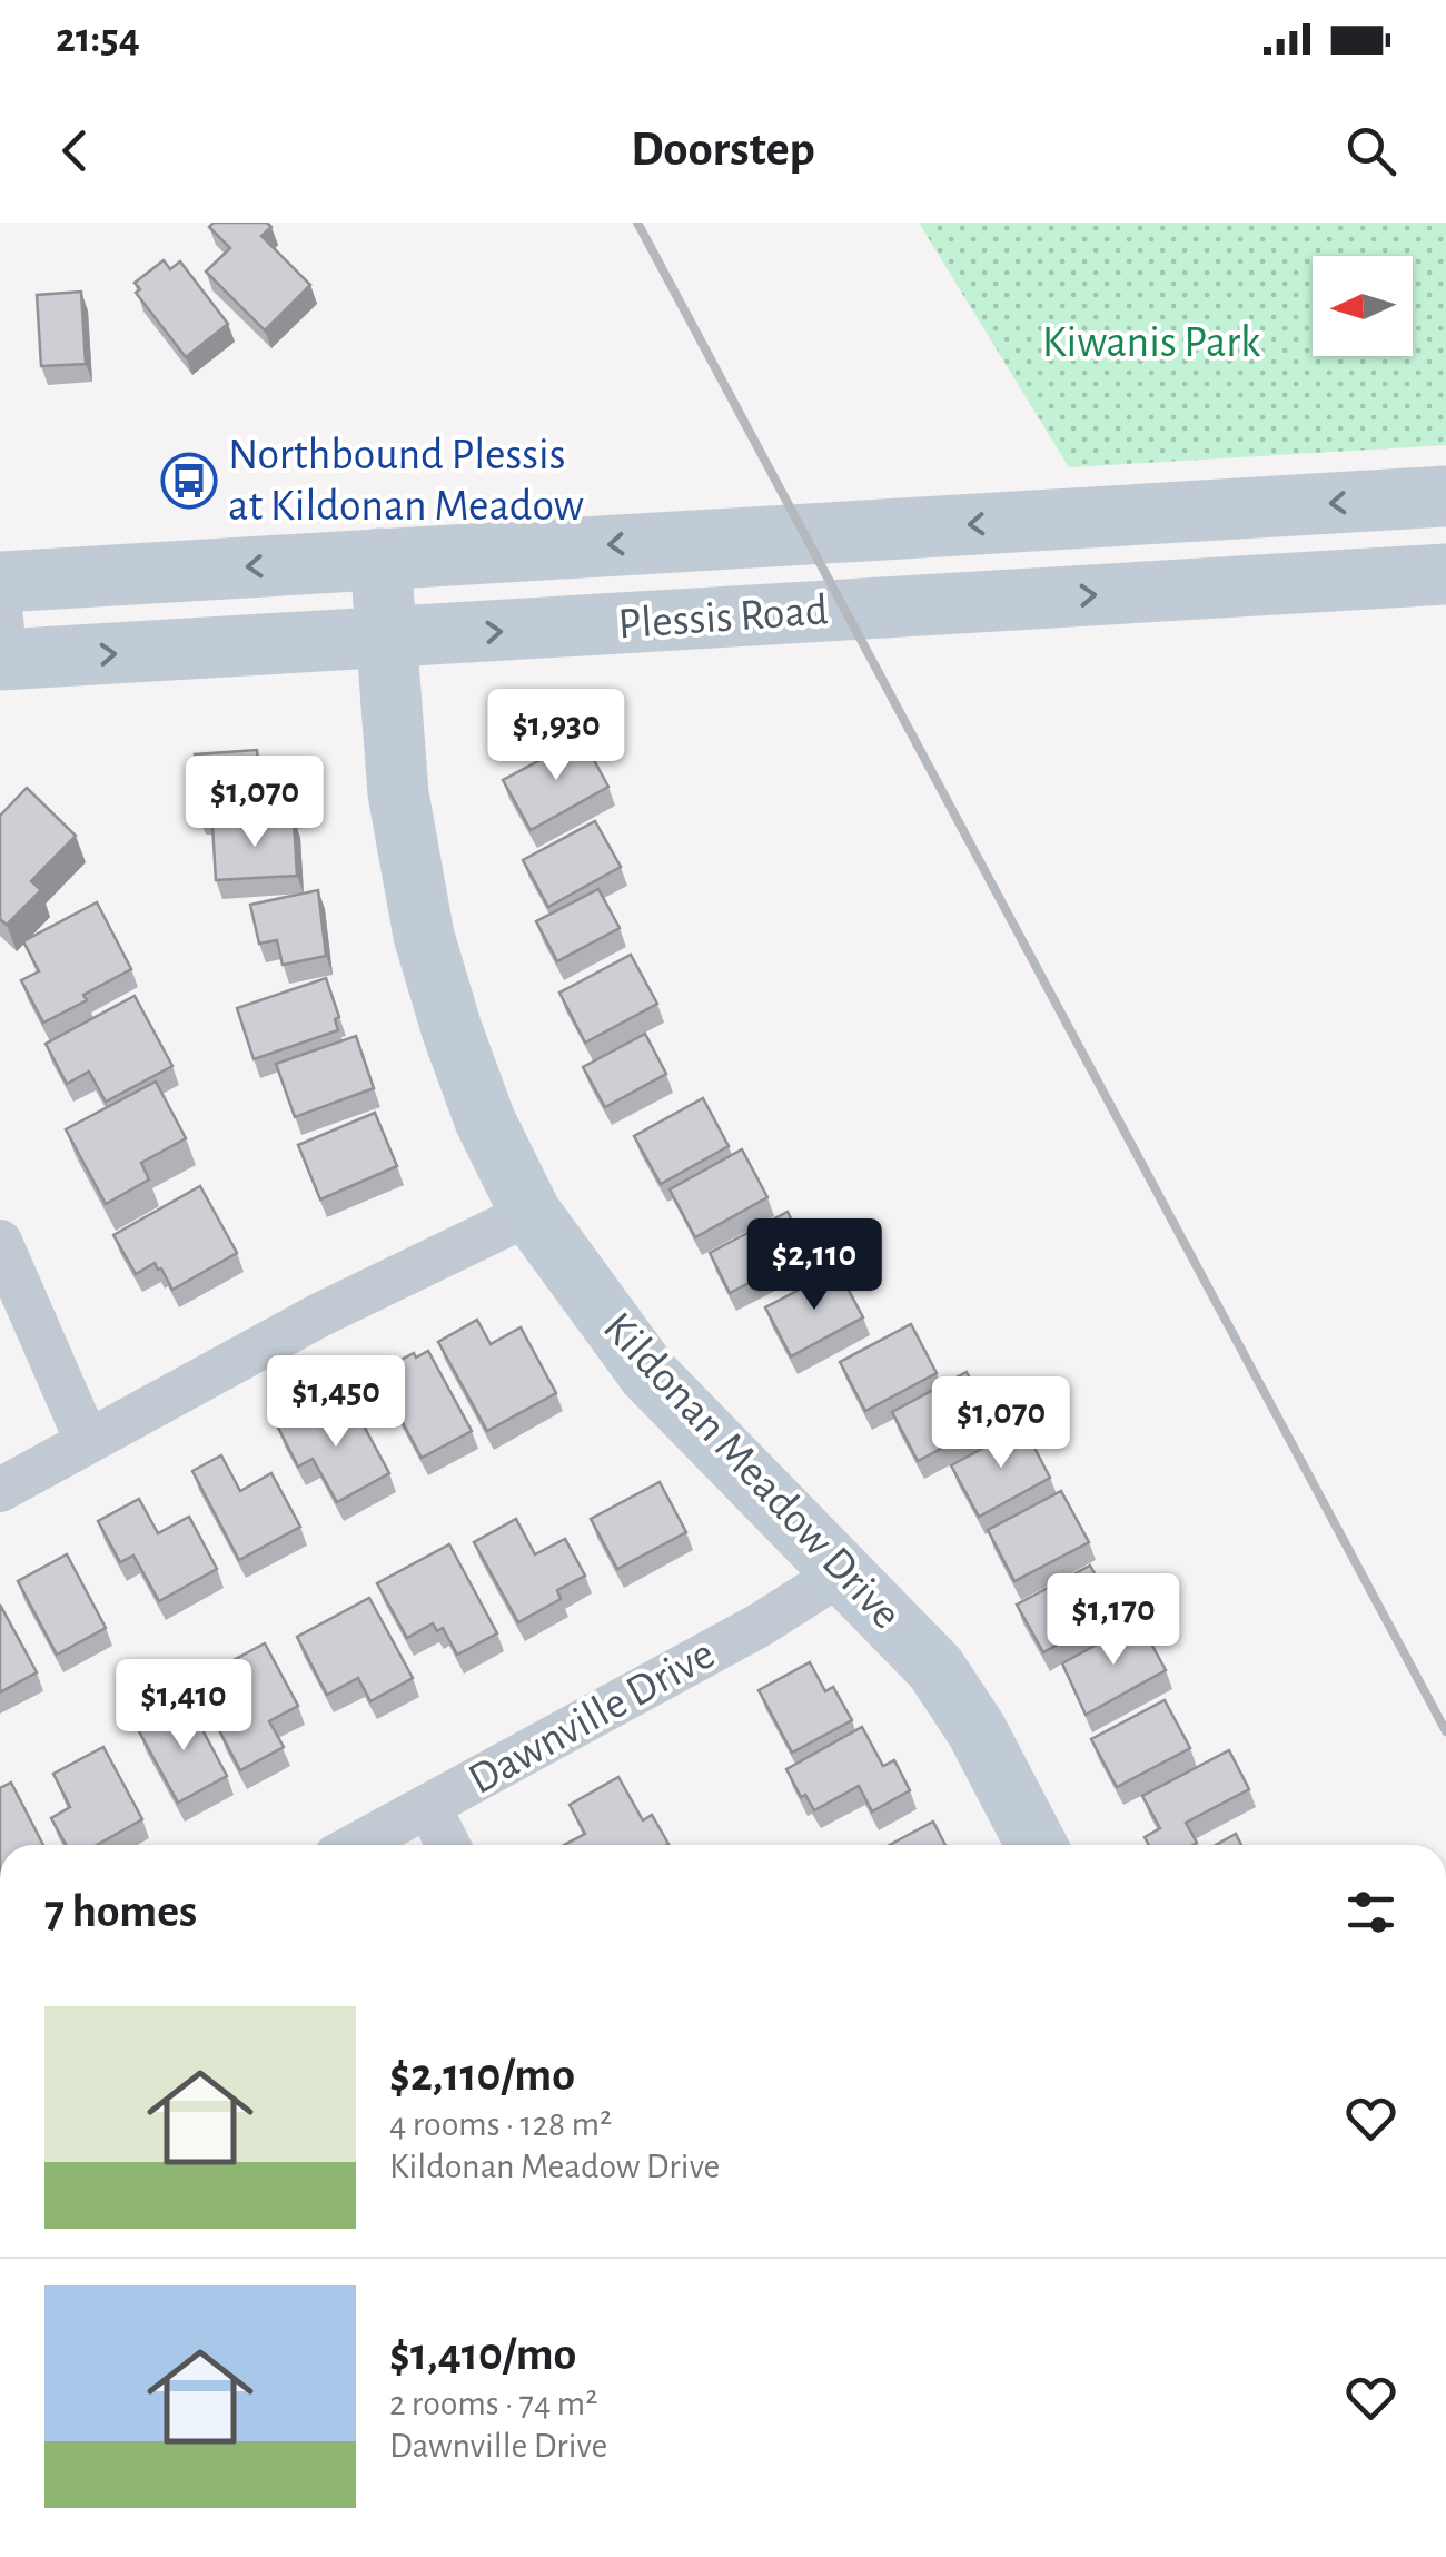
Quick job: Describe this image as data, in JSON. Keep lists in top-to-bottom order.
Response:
{
  "streets": {
    "main road": ["Plessis Road", "Kildonan Meadow Drive"],
    "street": ["Dawnville Drive"]
  },
  "crossings": [
    ["Plessis Road", "Kildonan Meadow Drive"],
    ["Kildonan Meadow Drive", "Dawnville Drive"]
  ],
  "parks": ["Kiwanis Park"],
  "places": {
    "bus stop": ["Northbound Plessis at Kildonan Meadow"]
  },
  "north": "left",
  "page": {
    "status": "21:54",
    "header": "Doorstep",
    "price": [
      "$1,930",
      "$1,070",
      "$2,110",
      "$1,450",
      "$1,070",
      "$1,170",
      "$1,410"
    ],
    "heading": "7 homes",
    "list": [
      {
        "name": "$2,110/mo",
        "note": "4 rooms · 128 m² · Kildonan Meadow Drive"
      },
      {
        "name": "$1,410/mo",
        "note": "2 rooms · 74 m² · Dawnville Drive"
      }
    ]
  }
}
